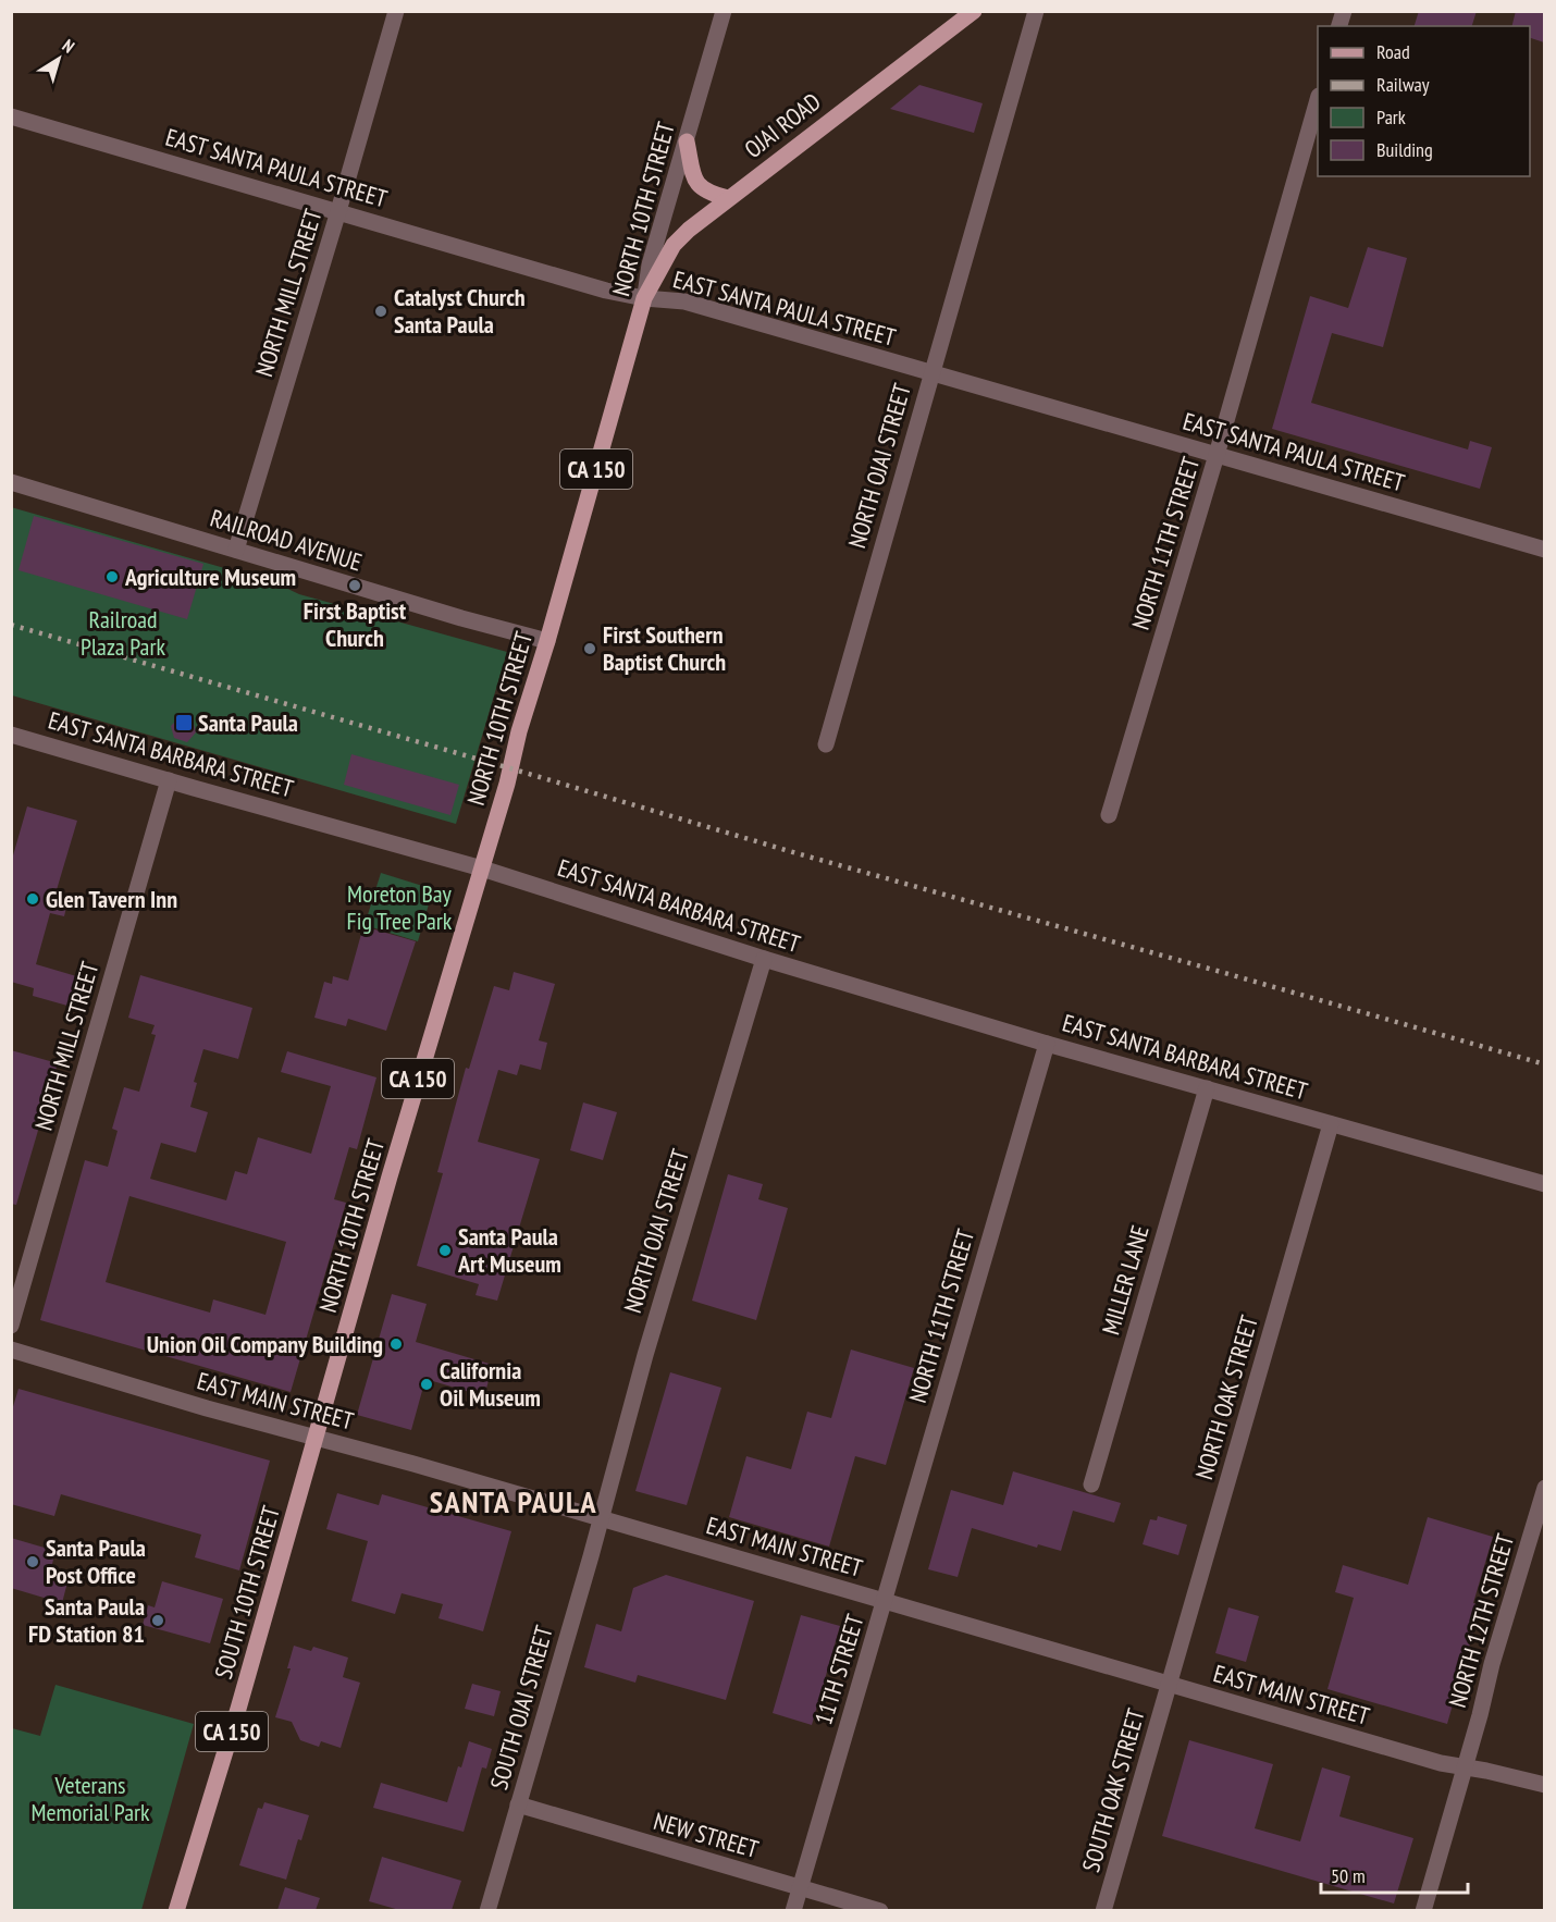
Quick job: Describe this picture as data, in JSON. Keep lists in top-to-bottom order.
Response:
{
  "streets": {
    "main road": [
      "OJAI ROAD",
      "NORTH 10TH STREET",
      "CA 150",
      "SOUTH 10TH STREET"
    ],
    "street": [
      "EAST SANTA PAULA STREET",
      "NORTH MILL STREET",
      "NORTH OJAI STREET",
      "RAILROAD AVENUE",
      "NORTH 11TH STREET",
      "EAST SANTA BARBARA STREET",
      "MILLER LANE",
      "NORTH OAK STREET",
      "EAST MAIN STREET",
      "NORTH 12TH STREET",
      "11TH STREET",
      "SOUTH OJAI STREET",
      "SOUTH OAK STREET",
      "NEW STREET"
    ]
  },
  "crossings": [
    ["OJAI ROAD", "EAST SANTA PAULA STREET"],
    ["OJAI ROAD", "NORTH 10TH STREET"],
    ["EAST SANTA PAULA STREET", "NORTH 10TH STREET"],
    ["EAST SANTA PAULA STREET", "NORTH MILL STREET"],
    ["EAST SANTA PAULA STREET", "NORTH OJAI STREET"],
    ["EAST SANTA PAULA STREET", "NORTH 11TH STREET"],
    ["NORTH 10TH STREET", "RAILROAD AVENUE"],
    ["NORTH 10TH STREET", "EAST SANTA BARBARA STREET"],
    ["NORTH 10TH STREET", "EAST MAIN STREET"],
    ["NORTH 10TH STREET", "SOUTH 10TH STREET"],
    ["NORTH MILL STREET", "RAILROAD AVENUE"],
    ["NORTH MILL STREET", "EAST SANTA BARBARA STREET"],
    ["NORTH OJAI STREET", "EAST SANTA BARBARA STREET"],
    ["NORTH OJAI STREET", "EAST MAIN STREET"],
    ["NORTH OJAI STREET", "SOUTH OJAI STREET"],
    ["NORTH 11TH STREET", "EAST SANTA BARBARA STREET"],
    ["NORTH 11TH STREET", "EAST MAIN STREET"],
    ["NORTH 11TH STREET", "11TH STREET"],
    ["EAST SANTA BARBARA STREET", "MILLER LANE"],
    ["EAST SANTA BARBARA STREET", "NORTH OAK STREET"],
    ["NORTH OAK STREET", "EAST MAIN STREET"],
    ["NORTH OAK STREET", "SOUTH OAK STREET"],
    ["EAST MAIN STREET", "SOUTH 10TH STREET"],
    ["EAST MAIN STREET", "NORTH 12TH STREET"],
    ["EAST MAIN STREET", "11TH STREET"],
    ["EAST MAIN STREET", "SOUTH OJAI STREET"],
    ["EAST MAIN STREET", "SOUTH OAK STREET"],
    ["11TH STREET", "NEW STREET"],
    ["SOUTH OJAI STREET", "NEW STREET"]
  ],
  "districts": ["SANTA PAULA"],
  "parks": ["Railroad Plaza Park", "Moreton Bay Fig Tree Park", "Veterans Memorial Park"],
  "places": {
    "other": [
      "Catalyst Church Santa Paula",
      "Agriculture Museum",
      "First Baptist Church",
      "First Southern Baptist Church",
      "Glen Tavern Inn",
      "Santa Paula Art Museum",
      "Union Oil Company Building",
      "California Oil Museum",
      "Santa Paula Post Office",
      "Santa Paula FD Station 81"
    ],
    "transit": ["Santa Paula"]
  },
  "legend": [
    "Road",
    "Railway",
    "Park",
    "Building"
  ],
  "scale_bar": "50 m",
  "north": "top right"
}
